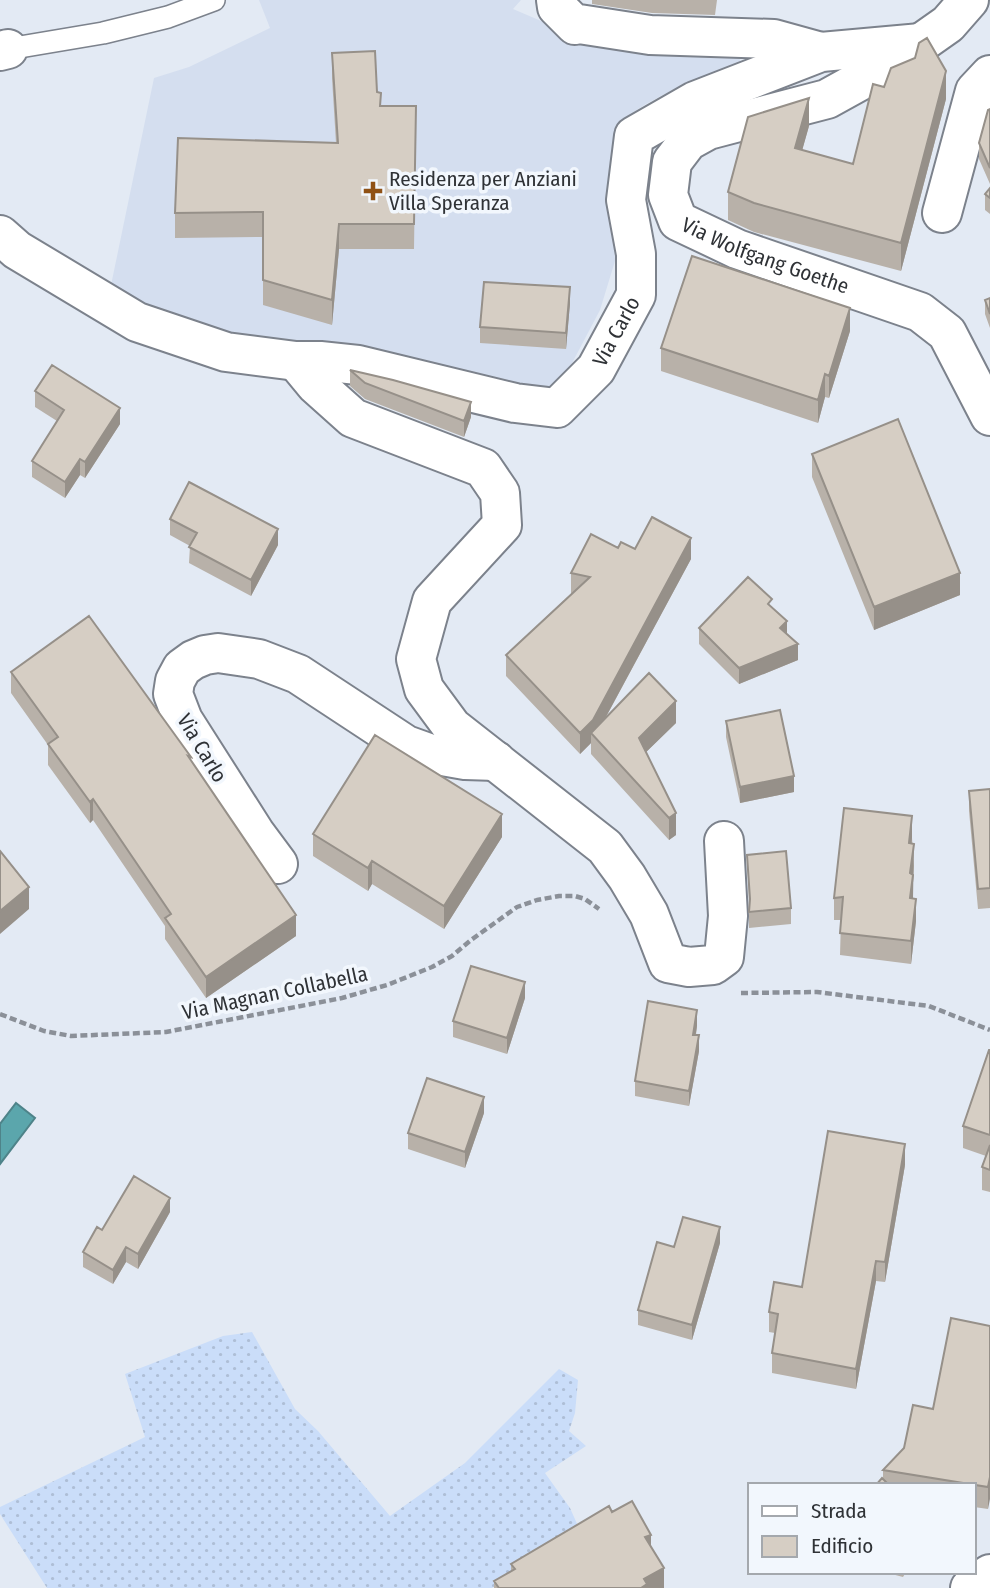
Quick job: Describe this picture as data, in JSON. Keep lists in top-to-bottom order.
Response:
{
  "streets": {
    "street": ["Via Wolfgang Goethe", "Via Carlo"],
    "path": ["Via Magnan Collabella"]
  },
  "crossings": [
    ["Via Wolfgang Goethe", "Via Carlo"]
  ],
  "places": {
    "health": ["Residenza per Anziani Villa Speranza"]
  },
  "legend": ["Strada", "Edificio"]
}
